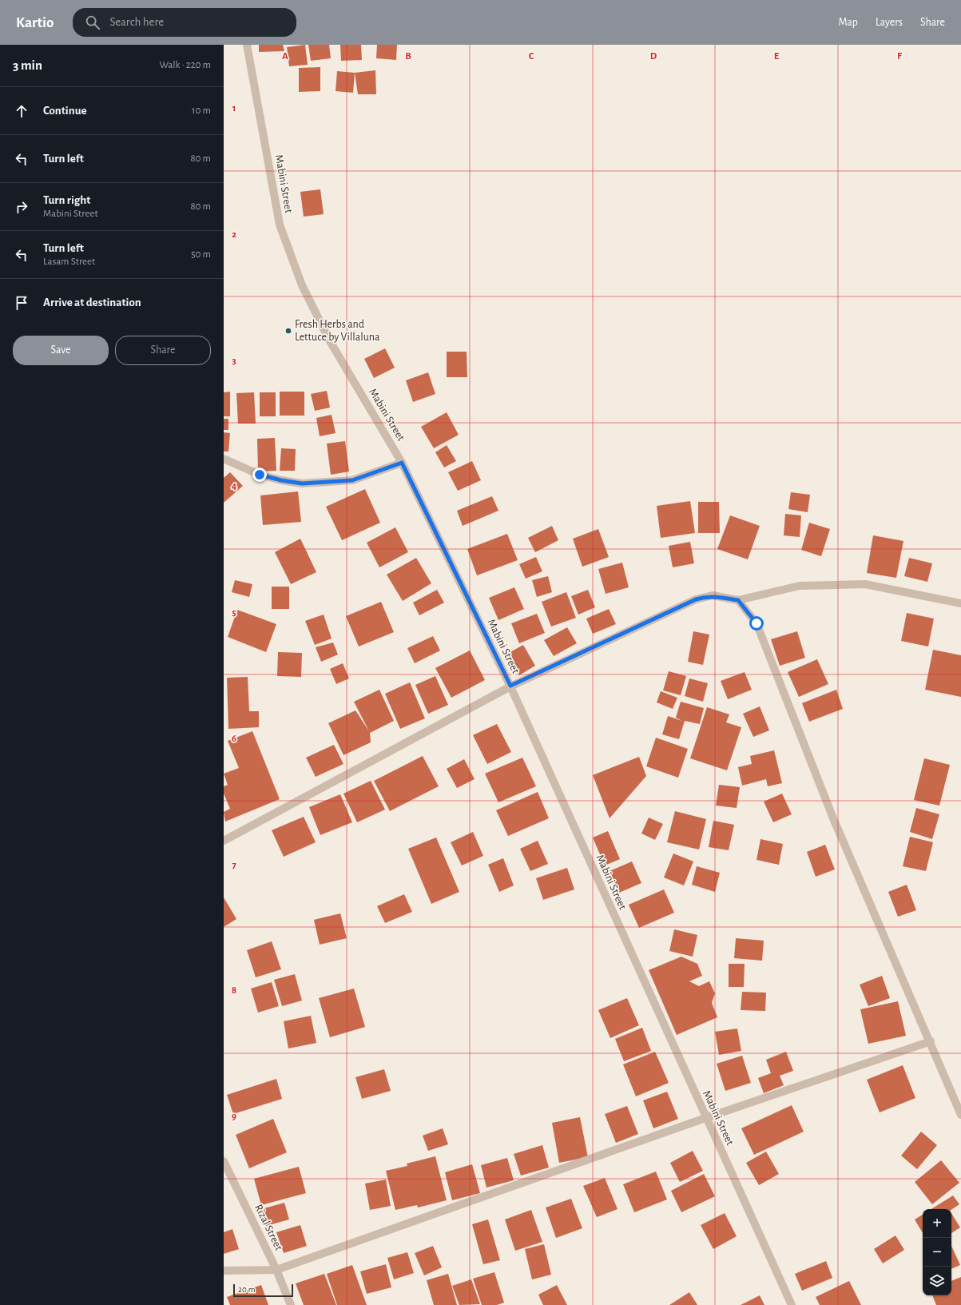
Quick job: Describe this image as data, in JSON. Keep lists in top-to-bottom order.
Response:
{
  "streets": {
    "street": ["Mabini Street", "Rizal Street"]
  },
  "places": ["Fresh Herbs and Lettuce by Villaluna"],
  "scale_bar": "20 m",
  "page": {
    "header": "Kartio",
    "search": "Search here",
    "nav": ["Map", "Layers", "Share"],
    "heading": ["3 min", "Walk · 220 m"],
    "list": [
      ["Continue", "10 m"],
      ["Turn left", "80 m"],
      ["Turn right", "Mabini Street", "80 m"],
      ["Turn left", "Lasam Street", "50 m"],
      "Arrive at destination"
    ],
    "buttons": ["Save", "Share"],
    "map_buttons": ["+", "−"],
    "scale": "20 m"
  },
  "grid": {
    "columns": [
      "A",
      "B",
      "C",
      "D",
      "E",
      "F"
    ],
    "rows": [
      "1",
      "2",
      "3",
      "4",
      "5",
      "6",
      "7",
      "8",
      "9"
    ]
  }
}
